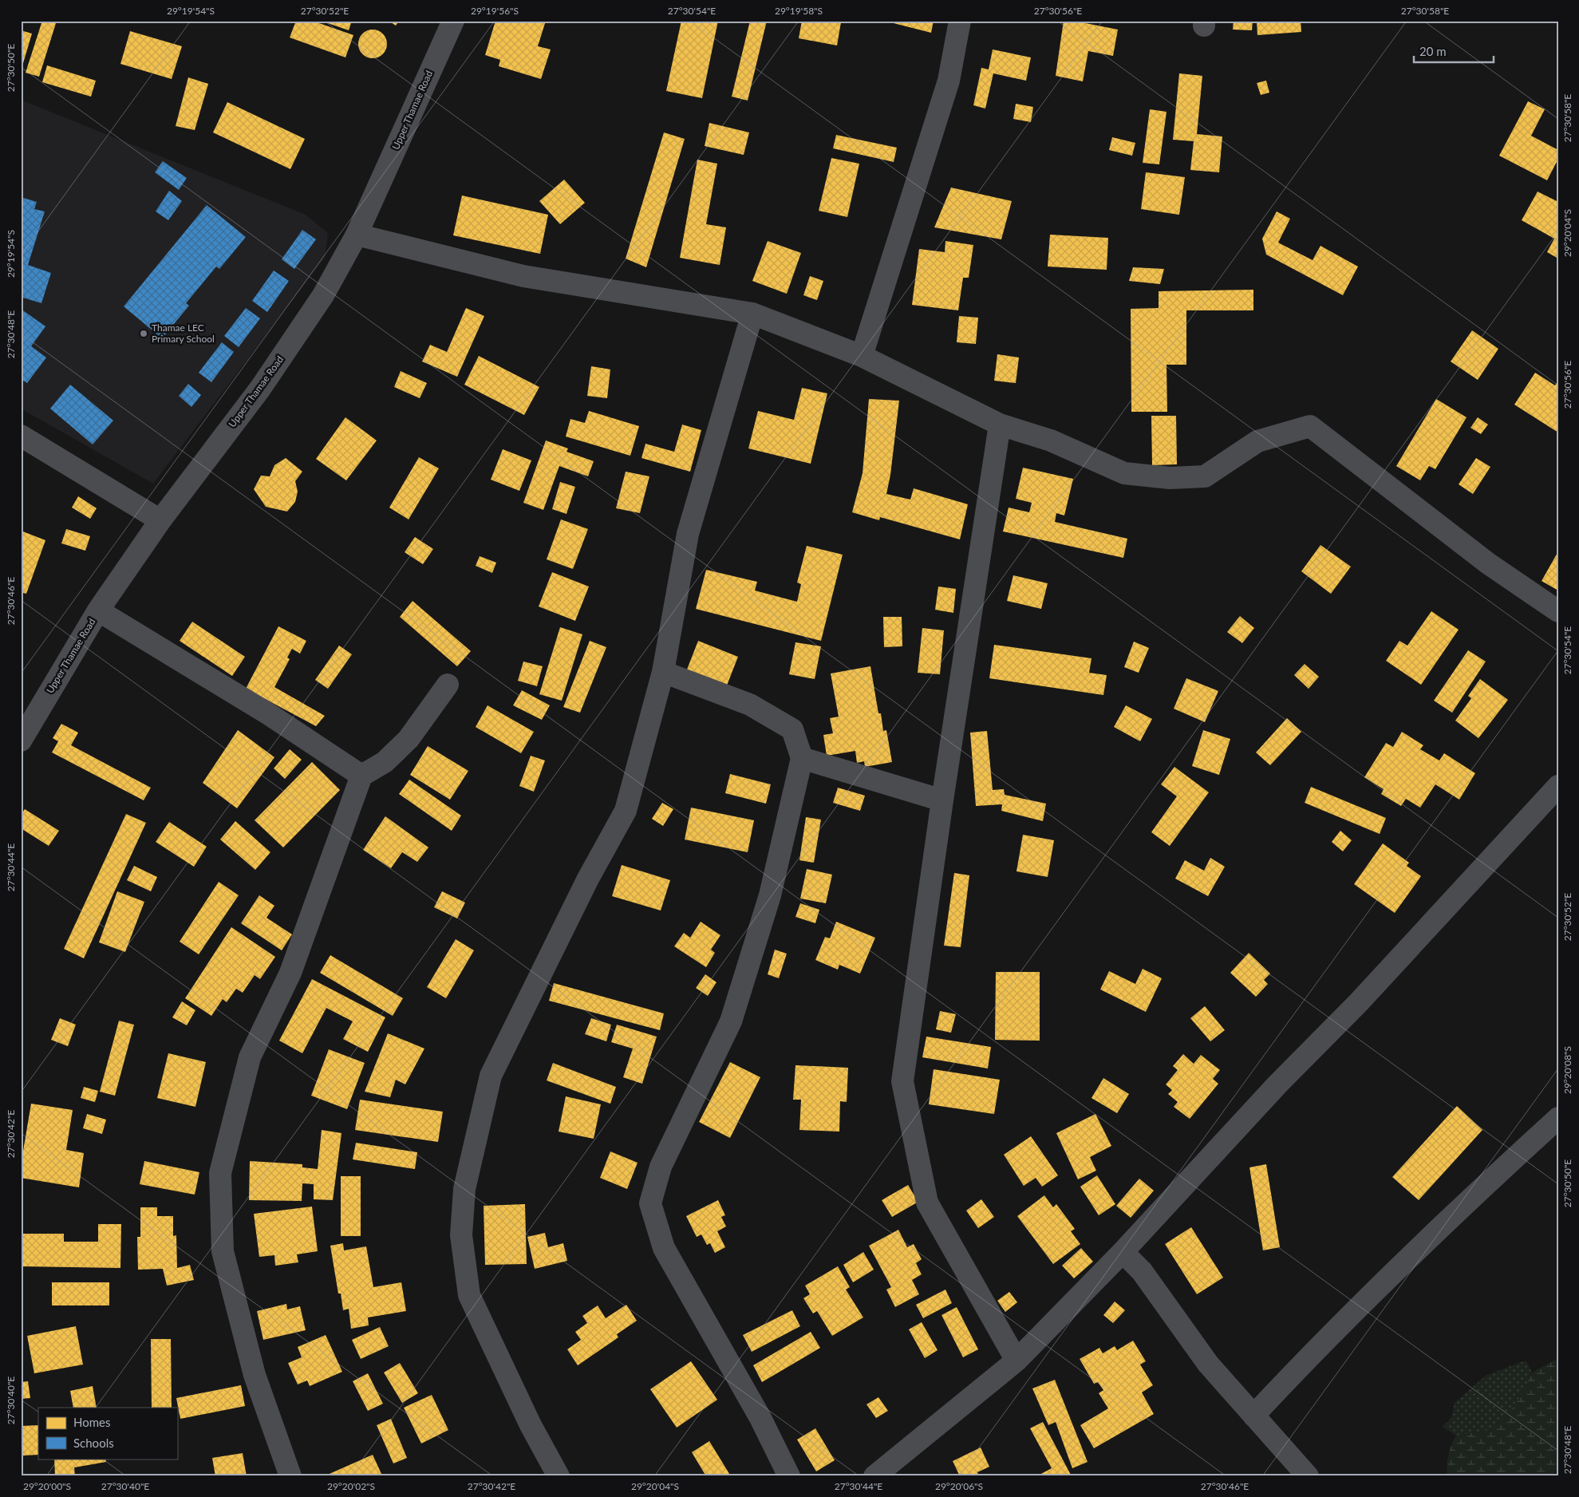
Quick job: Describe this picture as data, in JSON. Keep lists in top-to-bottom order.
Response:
{
  "streets": {
    "street": ["Upper Thamae Road"]
  },
  "places": ["Thamae LEC Primary School"],
  "legend": ["Homes", "Schools"],
  "scale_bar": "20 m",
  "coordinates": [
    "29°19'54\"S",
    "27°30'52\"E",
    "29°19'56\"S",
    "27°30'54\"E",
    "29°19'58\"S",
    "27°30'56\"E",
    "27°30'58\"E",
    "27°30'50\"E",
    "29°20'04\"S",
    "27°30'48\"E",
    "27°30'46\"E",
    "27°30'44\"E",
    "29°20'08\"S",
    "27°30'42\"E",
    "27°30'40\"E",
    "29°20'00\"S",
    "29°20'02\"S",
    "29°20'06\"S"
  ]
}
